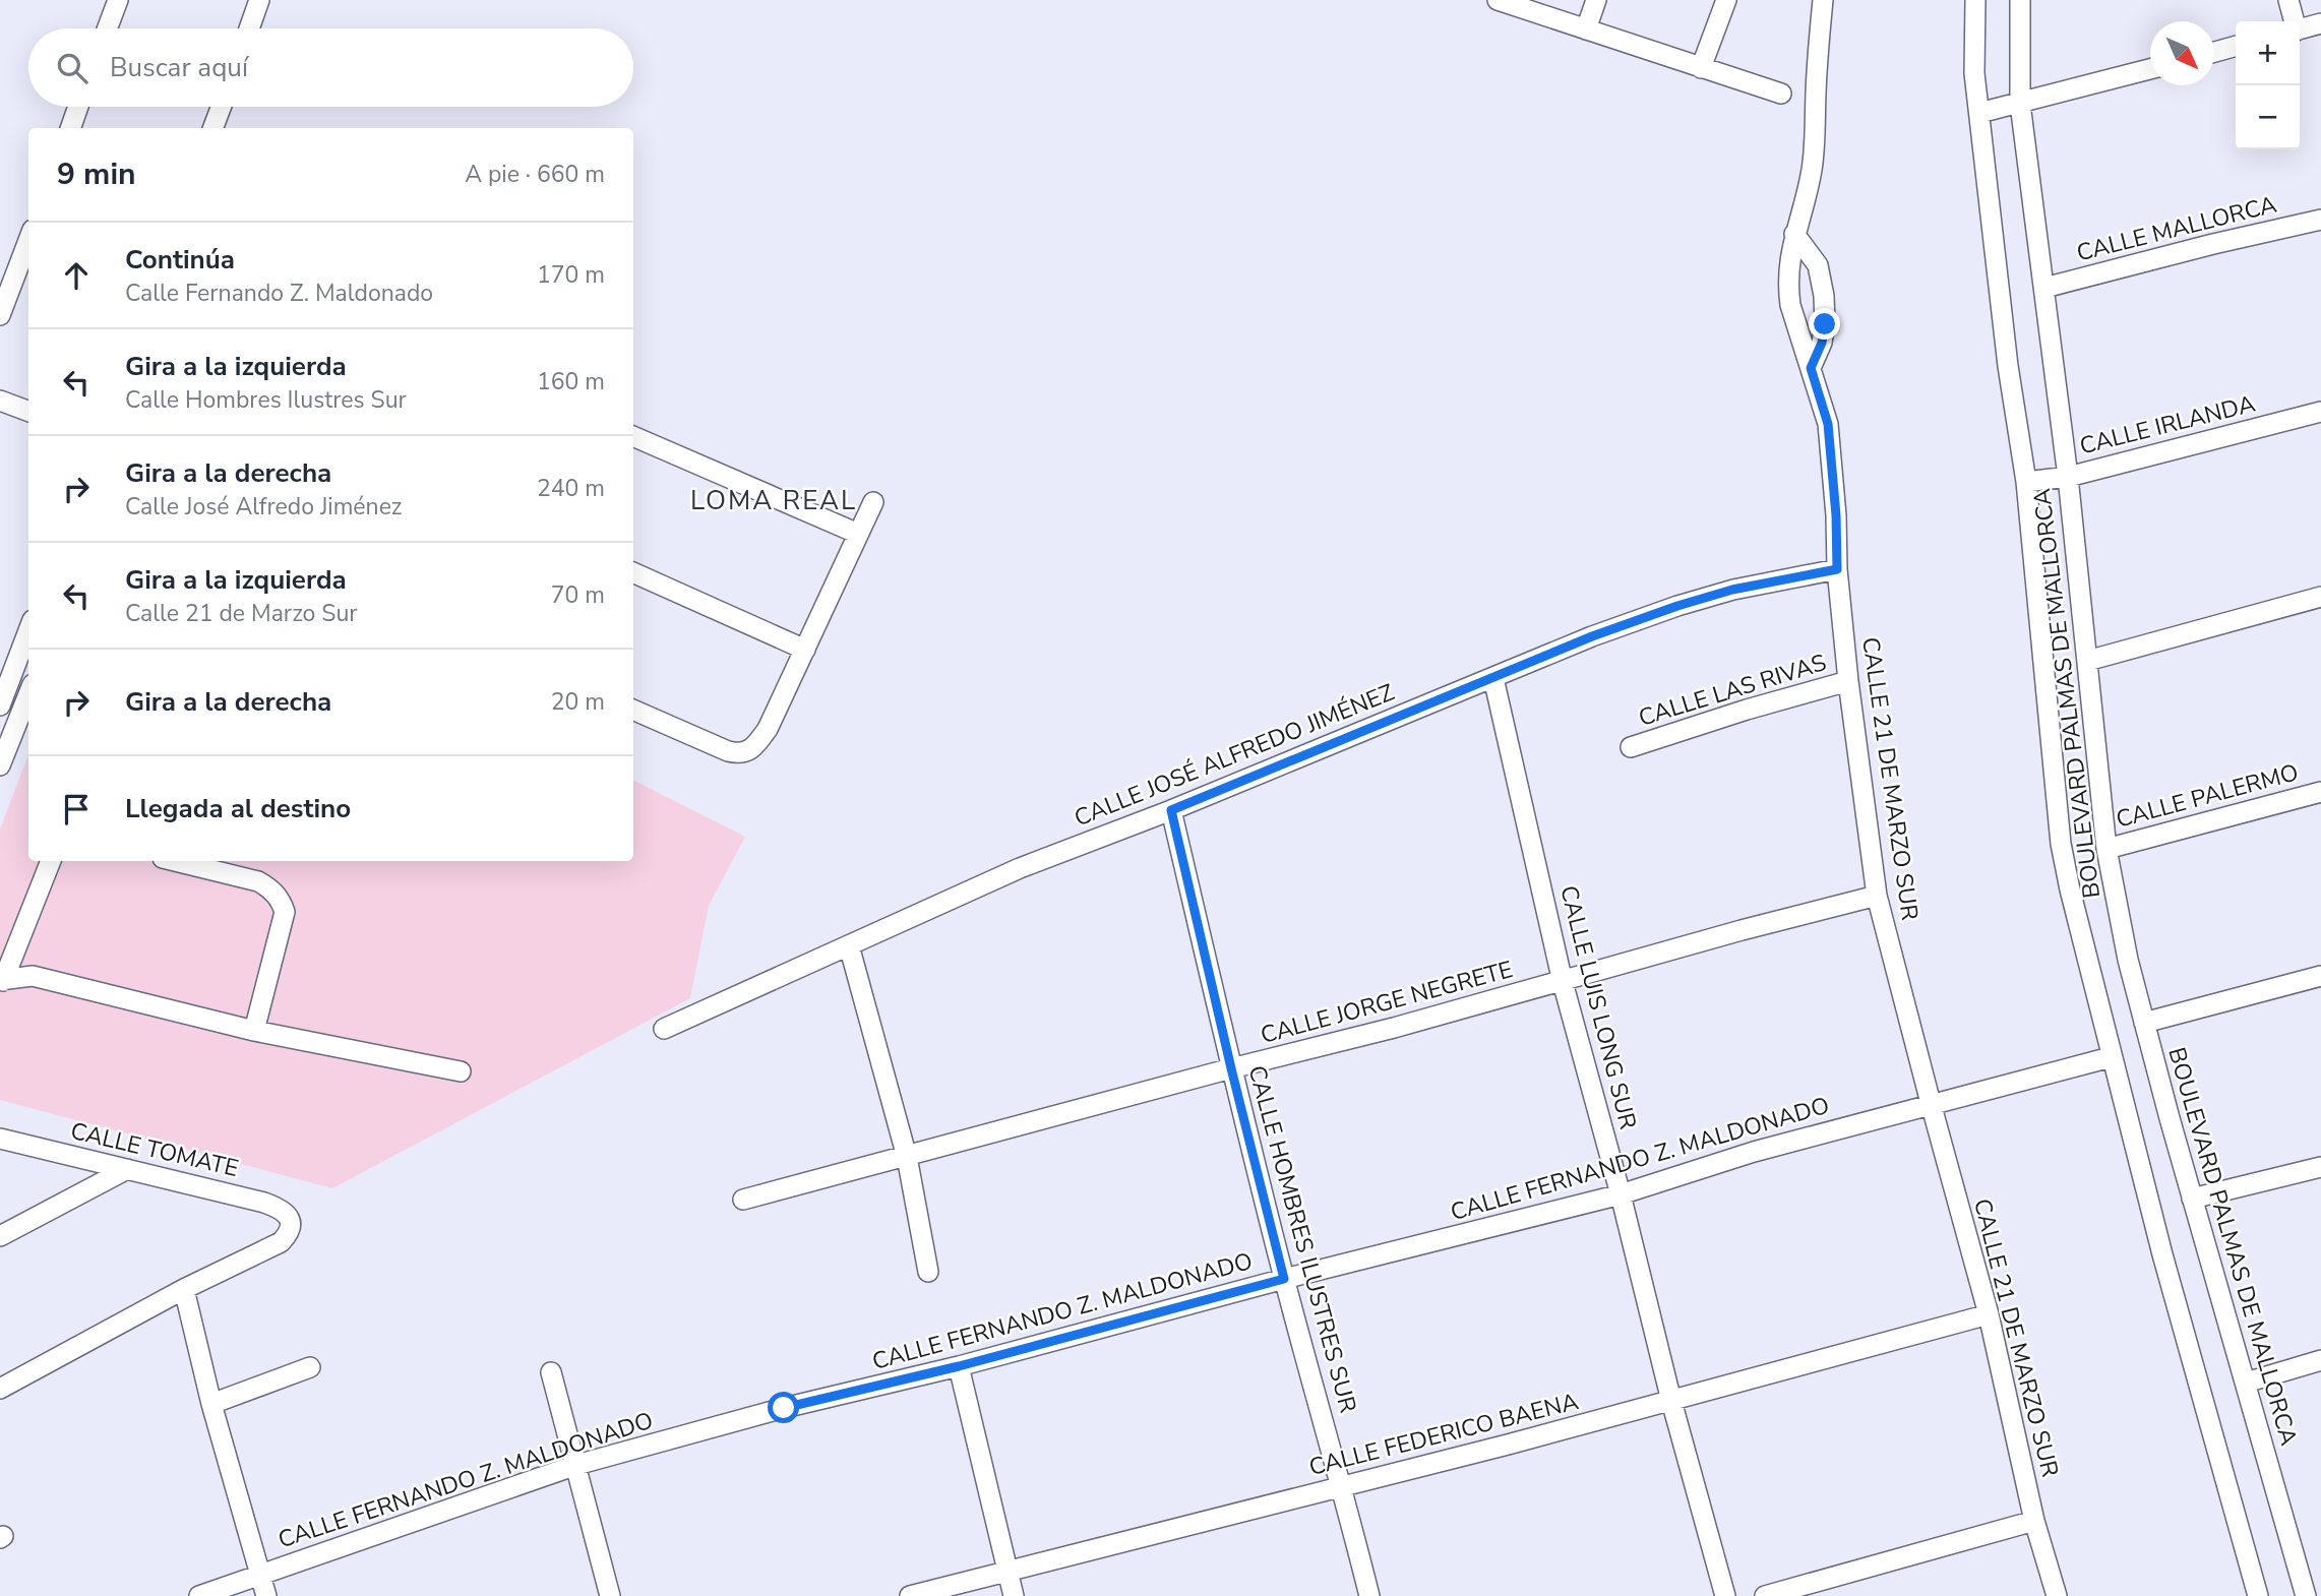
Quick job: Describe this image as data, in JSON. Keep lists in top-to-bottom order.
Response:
{
  "streets": {
    "street": [
      "CALLE MALLORCA",
      "CALLE IRLANDA",
      "CALLE LAS RIVAS",
      "BOULEVARD PALMAS DE MALLORCA",
      "CALLE JOSÉ ALFREDO JIMÉNEZ",
      "CALLE 21 DE MARZO SUR",
      "CALLE PALERMO",
      "CALLE JORGE NEGRETE",
      "CALLE LUIS LONG SUR",
      "CALLE TOMATE",
      "CALLE FERNANDO Z. MALDONADO",
      "CALLE HOMBRES ILUSTRES SUR",
      "CALLE FEDERICO BAENA"
    ]
  },
  "crossings": [
    ["CALLE MALLORCA", "BOULEVARD PALMAS DE MALLORCA"],
    ["CALLE IRLANDA", "BOULEVARD PALMAS DE MALLORCA"],
    ["CALLE LAS RIVAS", "CALLE 21 DE MARZO SUR"],
    ["BOULEVARD PALMAS DE MALLORCA", "CALLE PALERMO"],
    ["BOULEVARD PALMAS DE MALLORCA", "CALLE FERNANDO Z. MALDONADO"],
    ["CALLE JOSÉ ALFREDO JIMÉNEZ", "CALLE 21 DE MARZO SUR"],
    ["CALLE JOSÉ ALFREDO JIMÉNEZ", "CALLE LUIS LONG SUR"],
    ["CALLE JOSÉ ALFREDO JIMÉNEZ", "CALLE HOMBRES ILUSTRES SUR"],
    ["CALLE 21 DE MARZO SUR", "CALLE JORGE NEGRETE"],
    ["CALLE 21 DE MARZO SUR", "CALLE FERNANDO Z. MALDONADO"],
    ["CALLE 21 DE MARZO SUR", "CALLE FEDERICO BAENA"],
    ["CALLE JORGE NEGRETE", "CALLE LUIS LONG SUR"],
    ["CALLE JORGE NEGRETE", "CALLE HOMBRES ILUSTRES SUR"],
    ["CALLE LUIS LONG SUR", "CALLE FERNANDO Z. MALDONADO"],
    ["CALLE LUIS LONG SUR", "CALLE FEDERICO BAENA"],
    ["CALLE FERNANDO Z. MALDONADO", "CALLE HOMBRES ILUSTRES SUR"],
    ["CALLE HOMBRES ILUSTRES SUR", "CALLE FEDERICO BAENA"]
  ],
  "districts": ["LOMA REAL"],
  "north": "bottom right",
  "page": {
    "map_buttons": ["+", "−"],
    "search": "Buscar aquí",
    "heading": ["9 min", "A pie · 660 m"],
    "list": [
      ["Continúa", "Calle Fernando Z. Maldonado", "170 m"],
      ["Gira a la izquierda", "Calle Hombres Ilustres Sur", "160 m"],
      ["Gira a la derecha", "Calle José Alfredo Jiménez", "240 m"],
      ["Gira a la izquierda", "Calle 21 de Marzo Sur", "70 m"],
      ["Gira a la derecha", "20 m"],
      "Llegada al destino"
    ]
  }
}
